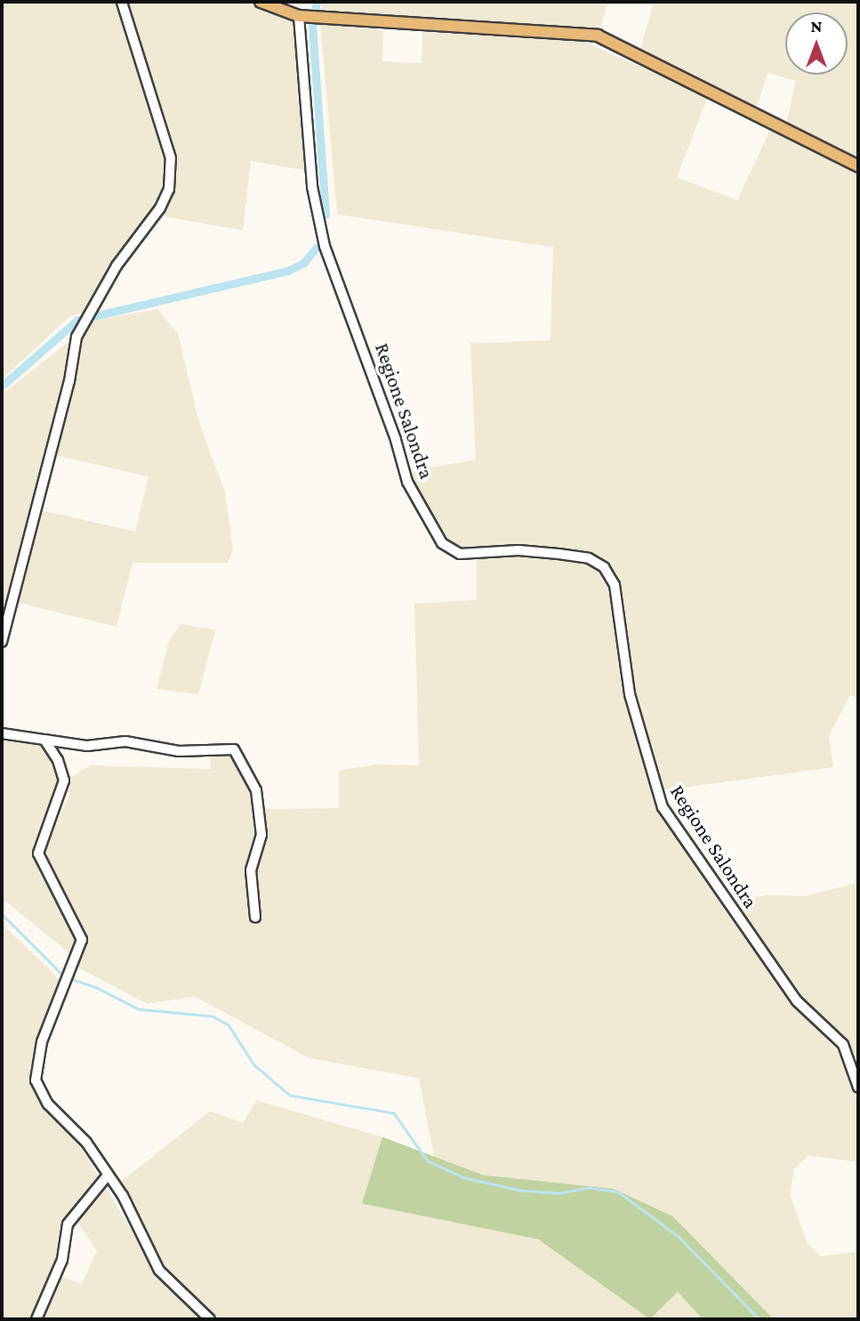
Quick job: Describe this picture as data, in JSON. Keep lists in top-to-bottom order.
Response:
{
  "streets": {
    "street": ["Regione Salondra"]
  },
  "north": "top"
}
